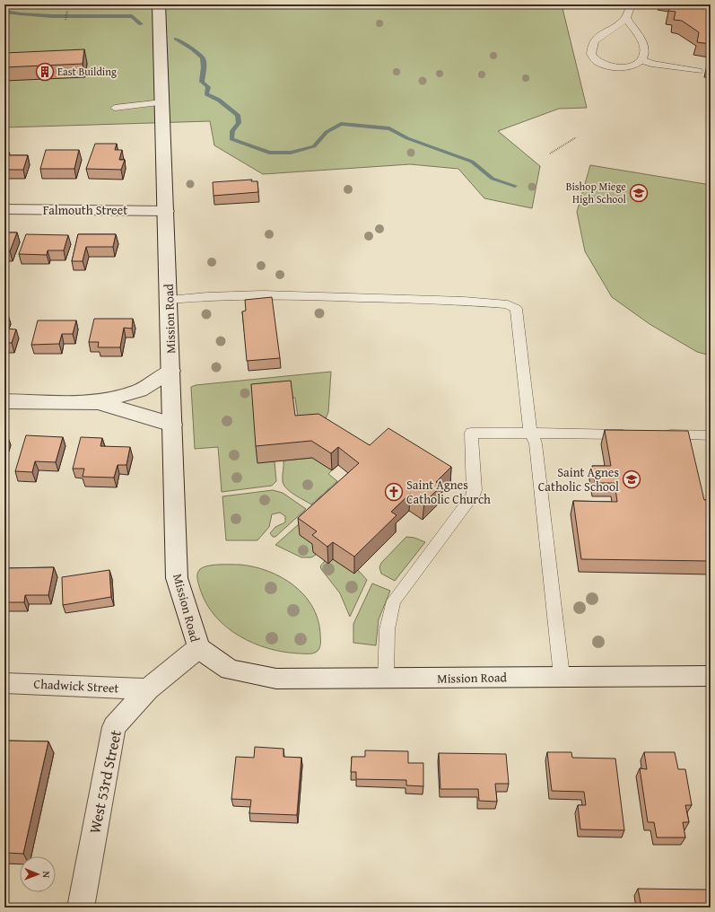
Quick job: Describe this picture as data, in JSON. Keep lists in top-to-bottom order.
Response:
{
  "streets": {
    "main road": [
      "Falmouth Street",
      "Mission Road",
      "Chadwick Street",
      "West 53rd Street"
    ]
  },
  "crossings": [
    ["Falmouth Street", "Mission Road"],
    ["Mission Road", "West 53rd Street"],
    ["Chadwick Street", "West 53rd Street"]
  ],
  "places": {
    "building": ["East Building"],
    "school or university": ["Bishop Miege High School", "Saint Agnes Catholic School"],
    "church": ["Saint Agnes Catholic Church"]
  },
  "north": "right"
}
